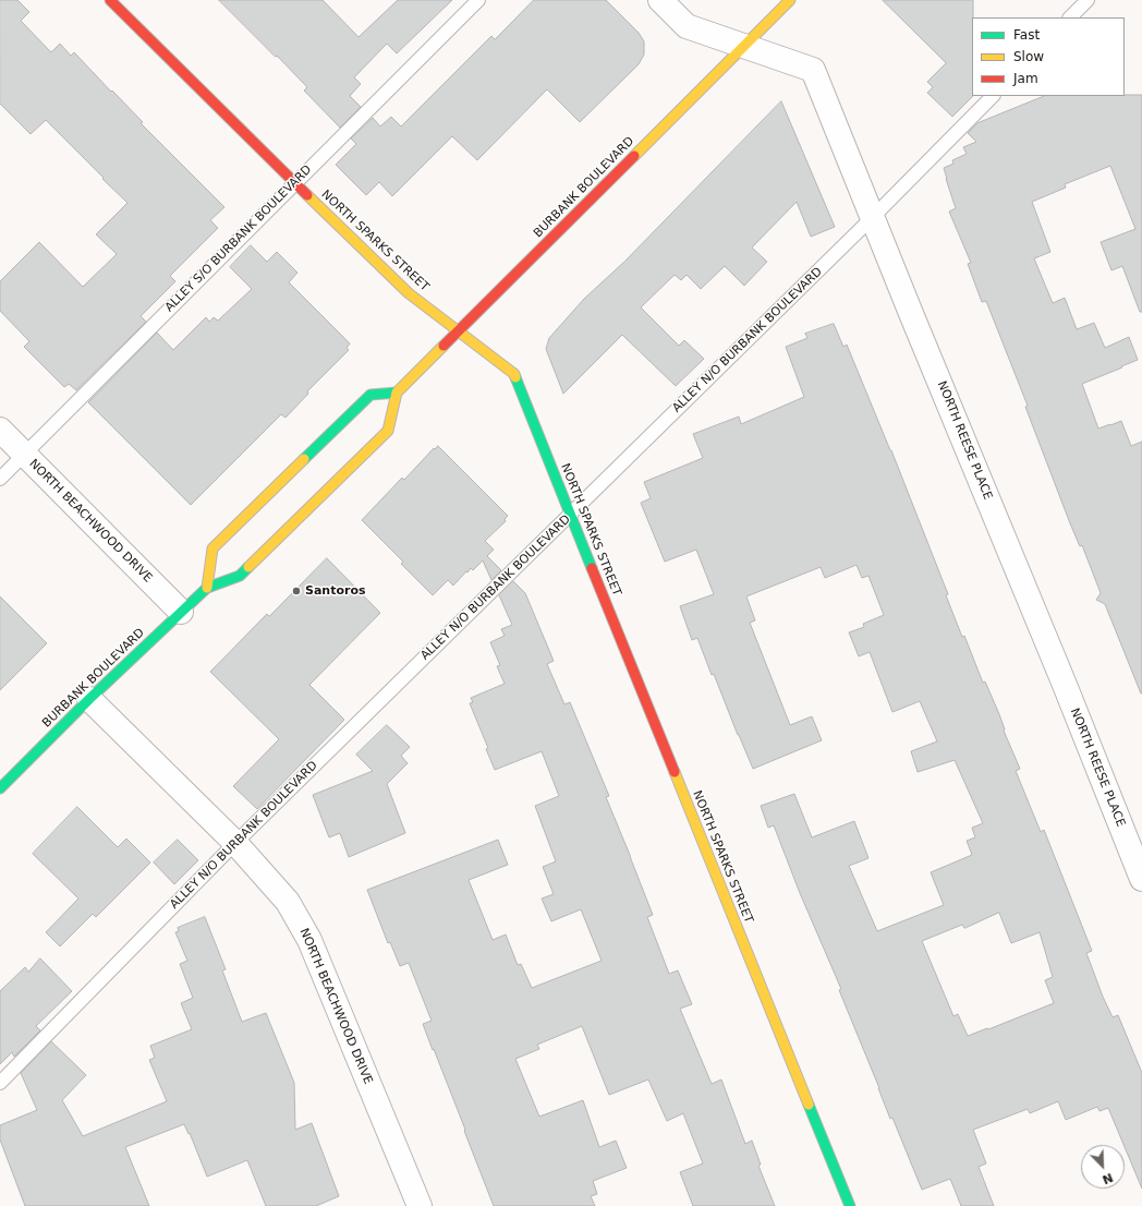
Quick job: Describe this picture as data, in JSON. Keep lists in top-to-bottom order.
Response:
{
  "streets": {
    "street": [
      "BURBANK BOULEVARD",
      "NORTH SPARKS STREET",
      "NORTH REESE PLACE",
      "NORTH BEACHWOOD DRIVE"
    ],
    "lane": ["ALLEY S/O BURBANK BOULEVARD", "ALLEY N/O BURBANK BOULEVARD"]
  },
  "crossings": [
    ["BURBANK BOULEVARD", "NORTH SPARKS STREET"],
    ["BURBANK BOULEVARD", "NORTH REESE PLACE"],
    ["BURBANK BOULEVARD", "NORTH BEACHWOOD DRIVE"],
    ["ALLEY S/O BURBANK BOULEVARD", "NORTH SPARKS STREET"],
    ["ALLEY S/O BURBANK BOULEVARD", "NORTH BEACHWOOD DRIVE"],
    ["NORTH SPARKS STREET", "ALLEY N/O BURBANK BOULEVARD"],
    ["ALLEY N/O BURBANK BOULEVARD", "NORTH REESE PLACE"],
    ["ALLEY N/O BURBANK BOULEVARD", "NORTH BEACHWOOD DRIVE"]
  ],
  "places": ["Santoros"],
  "legend": ["Fast", "Slow", "Jam"],
  "north": "bottom right"
}
